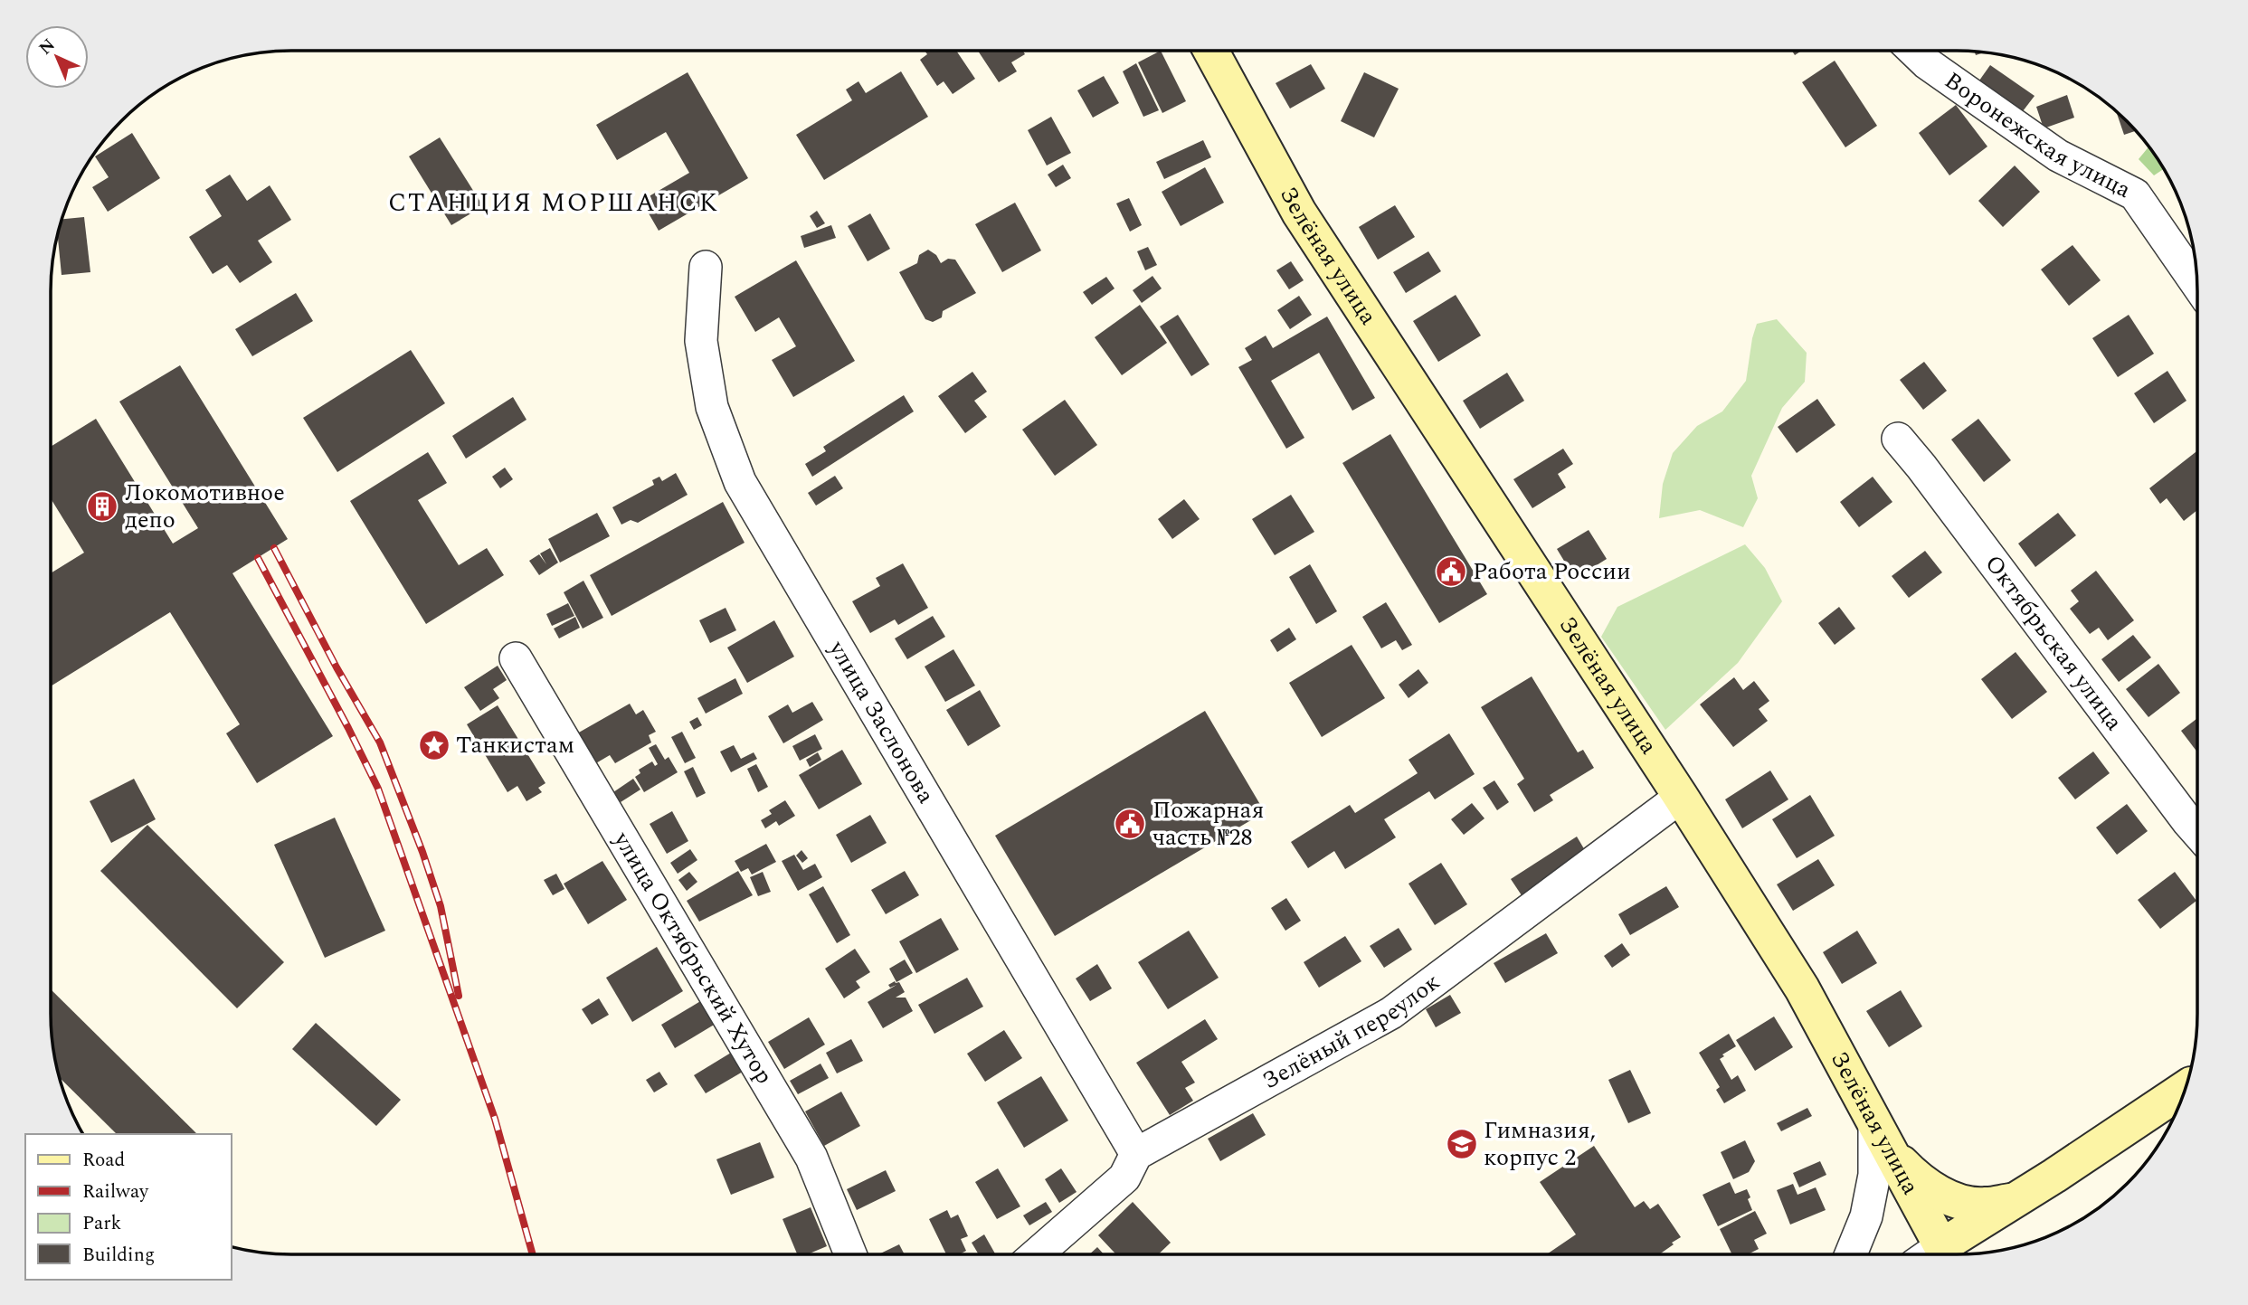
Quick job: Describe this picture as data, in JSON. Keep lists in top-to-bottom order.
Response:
{
  "streets": {
    "street": [
      "Воронежская улица",
      "Зелёная улица",
      "Октябрьская улица",
      "улица Заслонова",
      "улица Октябрьский Хутор",
      "Зелёный переулок"
    ]
  },
  "crossings": [
    ["Зелёная улица", "Зелёный переулок"],
    ["улица Заслонова", "Зелёный переулок"]
  ],
  "districts": ["СТАНЦИЯ МОРШАНСК"],
  "places": {
    "building": ["Локомотивное депо"],
    "public building": ["Работа России", "Пожарная часть №28"],
    "place": ["Танкистам"],
    "school or university": ["Гимназия, корпус 2"]
  },
  "legend": [
    "Road",
    "Railway",
    "Park",
    "Building"
  ],
  "north": "top left"
}
